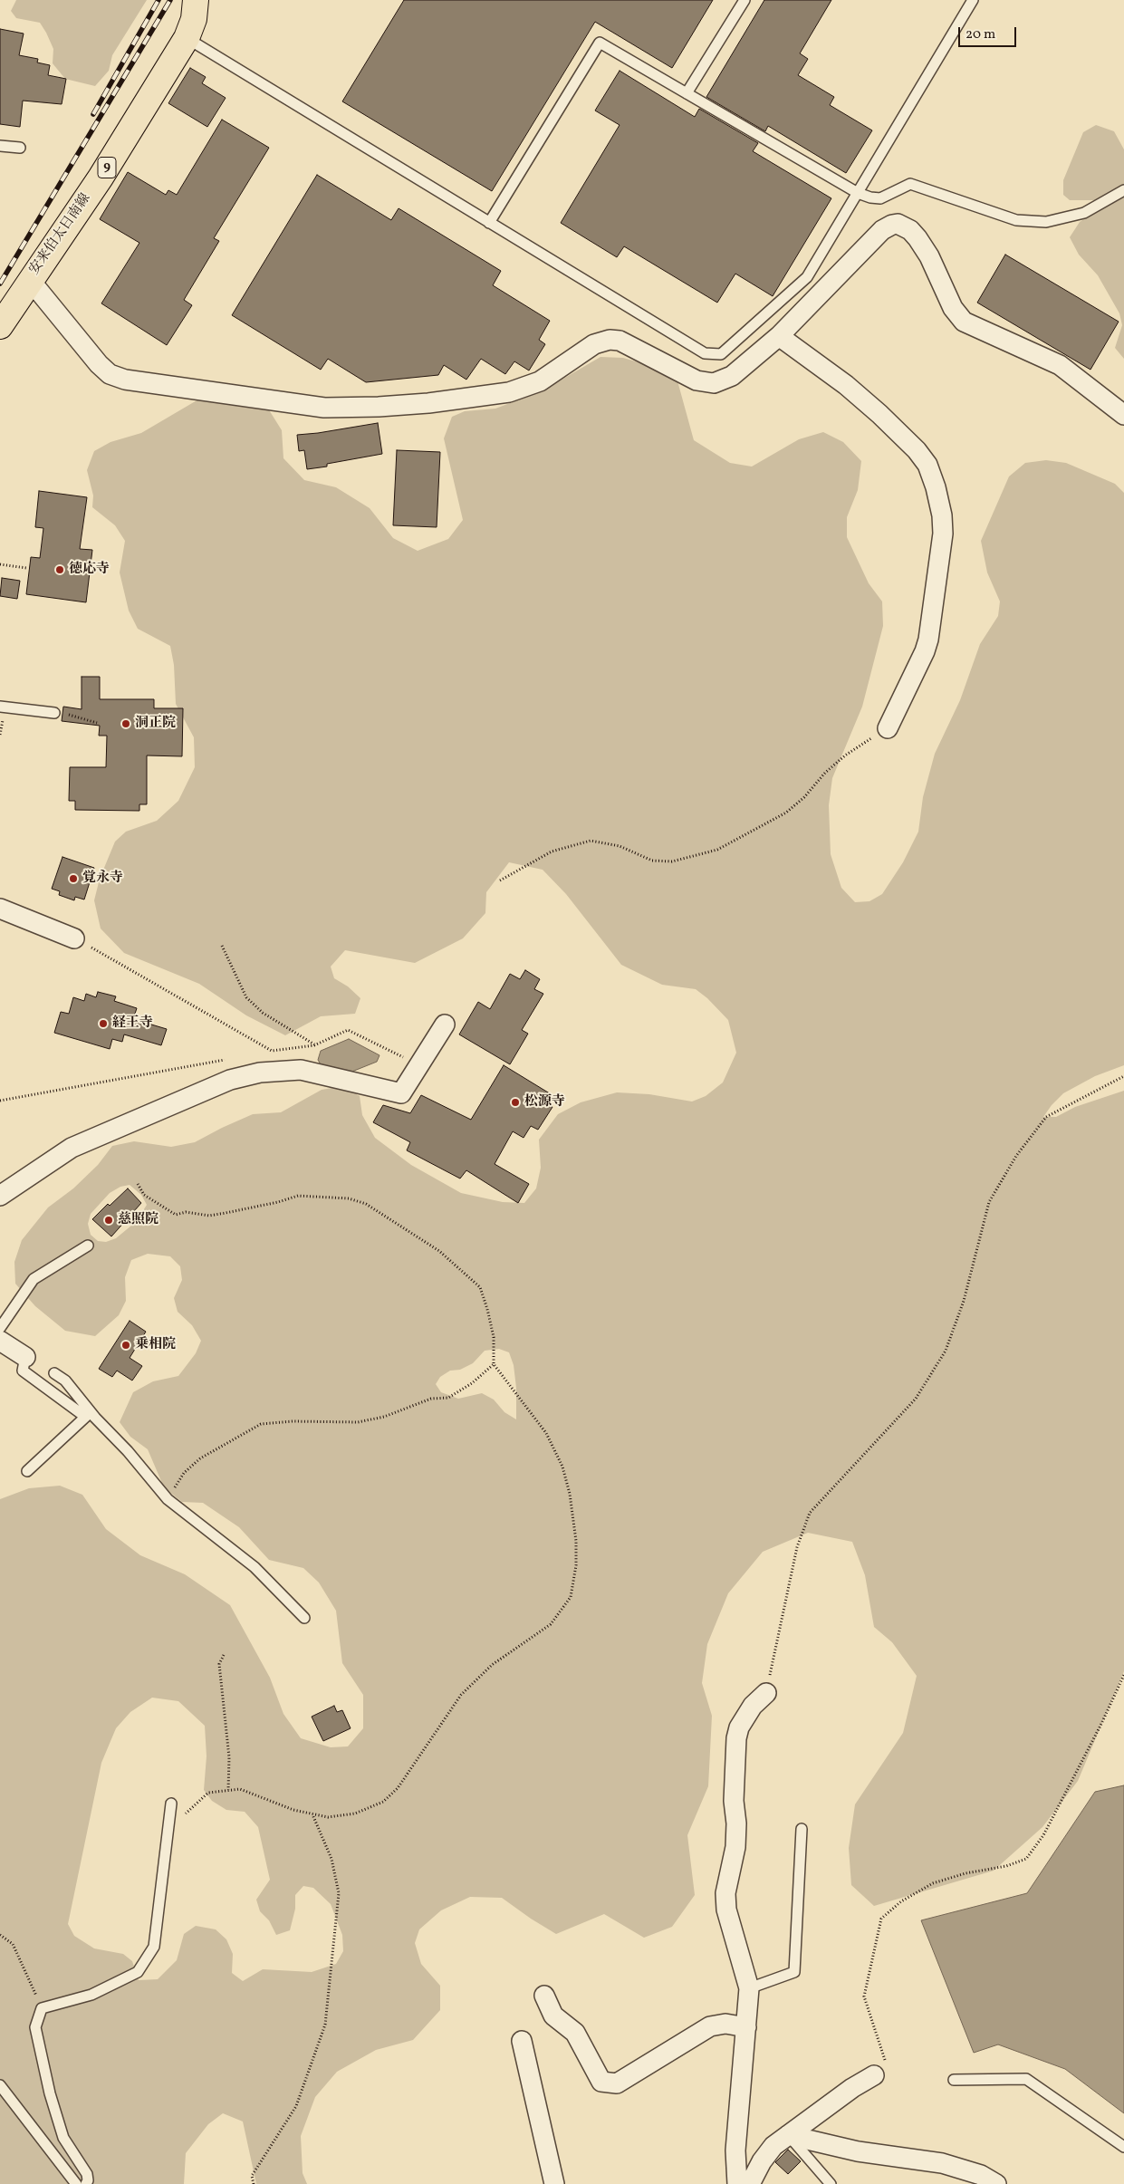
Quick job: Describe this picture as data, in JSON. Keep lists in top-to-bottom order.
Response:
{
  "streets": {
    "main road": ["9", "安来伯太日南線"]
  },
  "places": [
    "徳応寺",
    "洞正院",
    "覚永寺",
    "経王寺",
    "松源寺",
    "慈照院",
    "乗相院"
  ],
  "scale_bar": "20 m"
}
